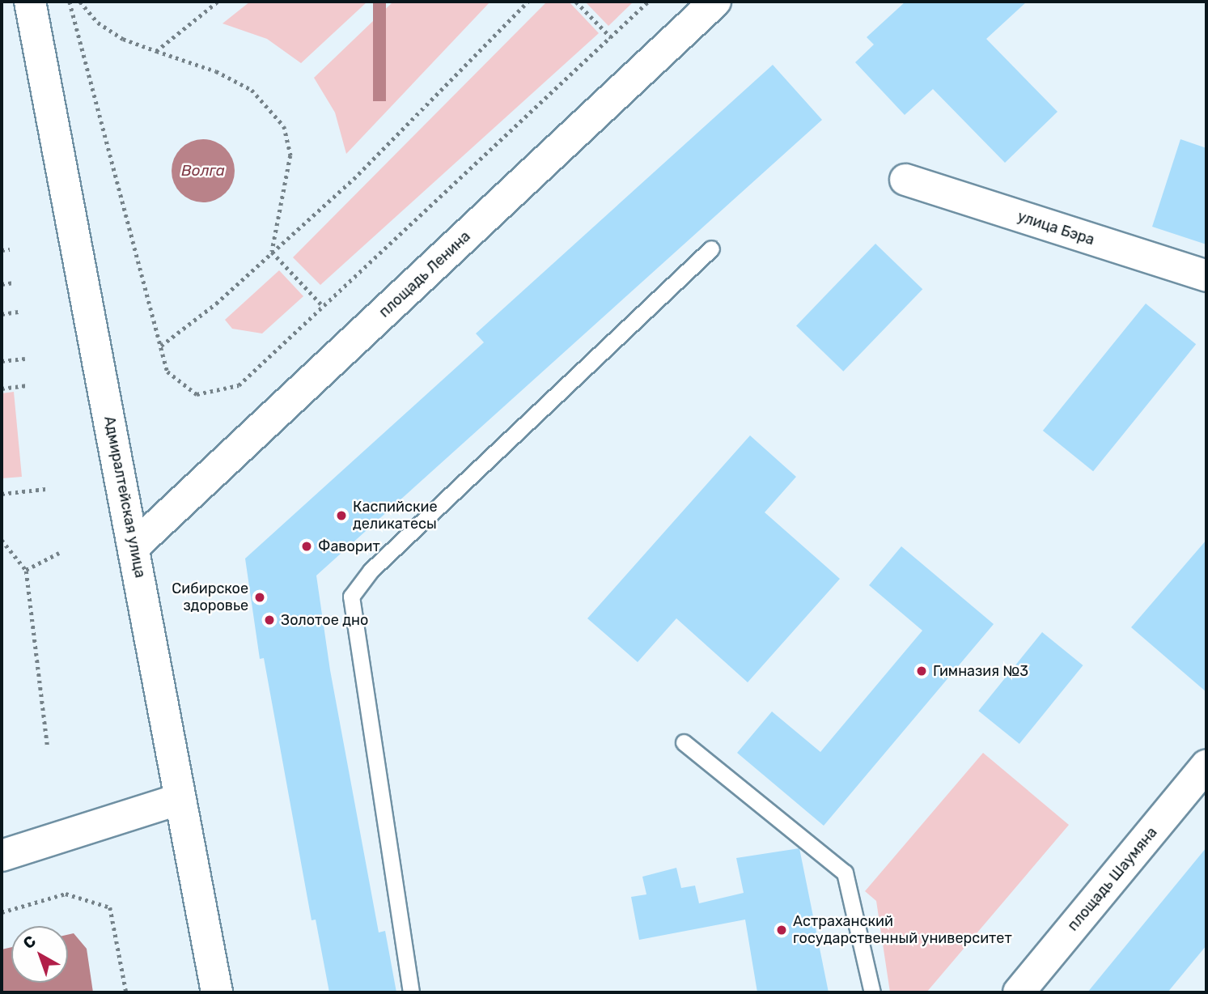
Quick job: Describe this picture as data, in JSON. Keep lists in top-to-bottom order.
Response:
{
  "streets": {
    "main road": [
      "улица Бэра",
      "площадь Ленина",
      "Адмиралтейская улица",
      "площадь Шаумяна"
    ]
  },
  "crossings": [
    ["площадь Ленина", "Адмиралтейская улица"]
  ],
  "water": ["Волга"],
  "places": [
    "Каспийские деликатесы",
    "Фаворит",
    "Сибирское здоровье",
    "Золотое дно",
    "Гимназия №3",
    "Астраханский государственный университет"
  ],
  "north": "top left"
}
